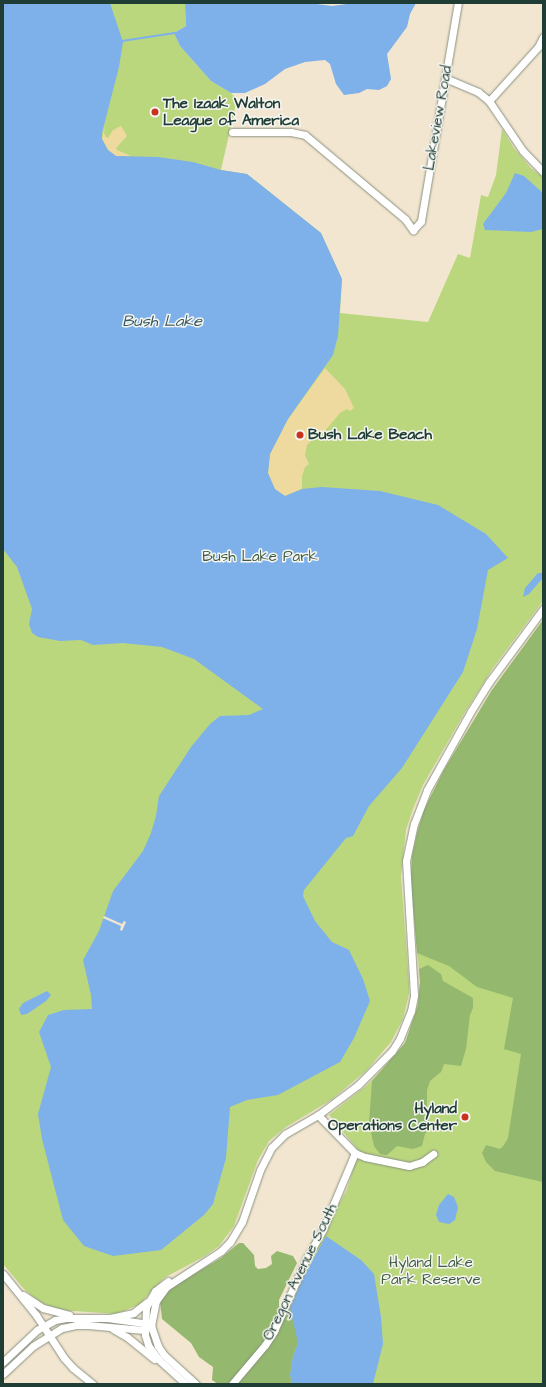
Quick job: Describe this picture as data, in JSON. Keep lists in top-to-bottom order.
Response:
{
  "streets": {
    "street": ["Lakeview Road", "Oregon Avenue South"]
  },
  "water": ["Bush Lake"],
  "parks": ["Bush Lake Park", "Hyland Lake Park Reserve"],
  "places": ["The Izaak Walton League of America", "Bush Lake Beach", "Hyland Operations Center"]
}
